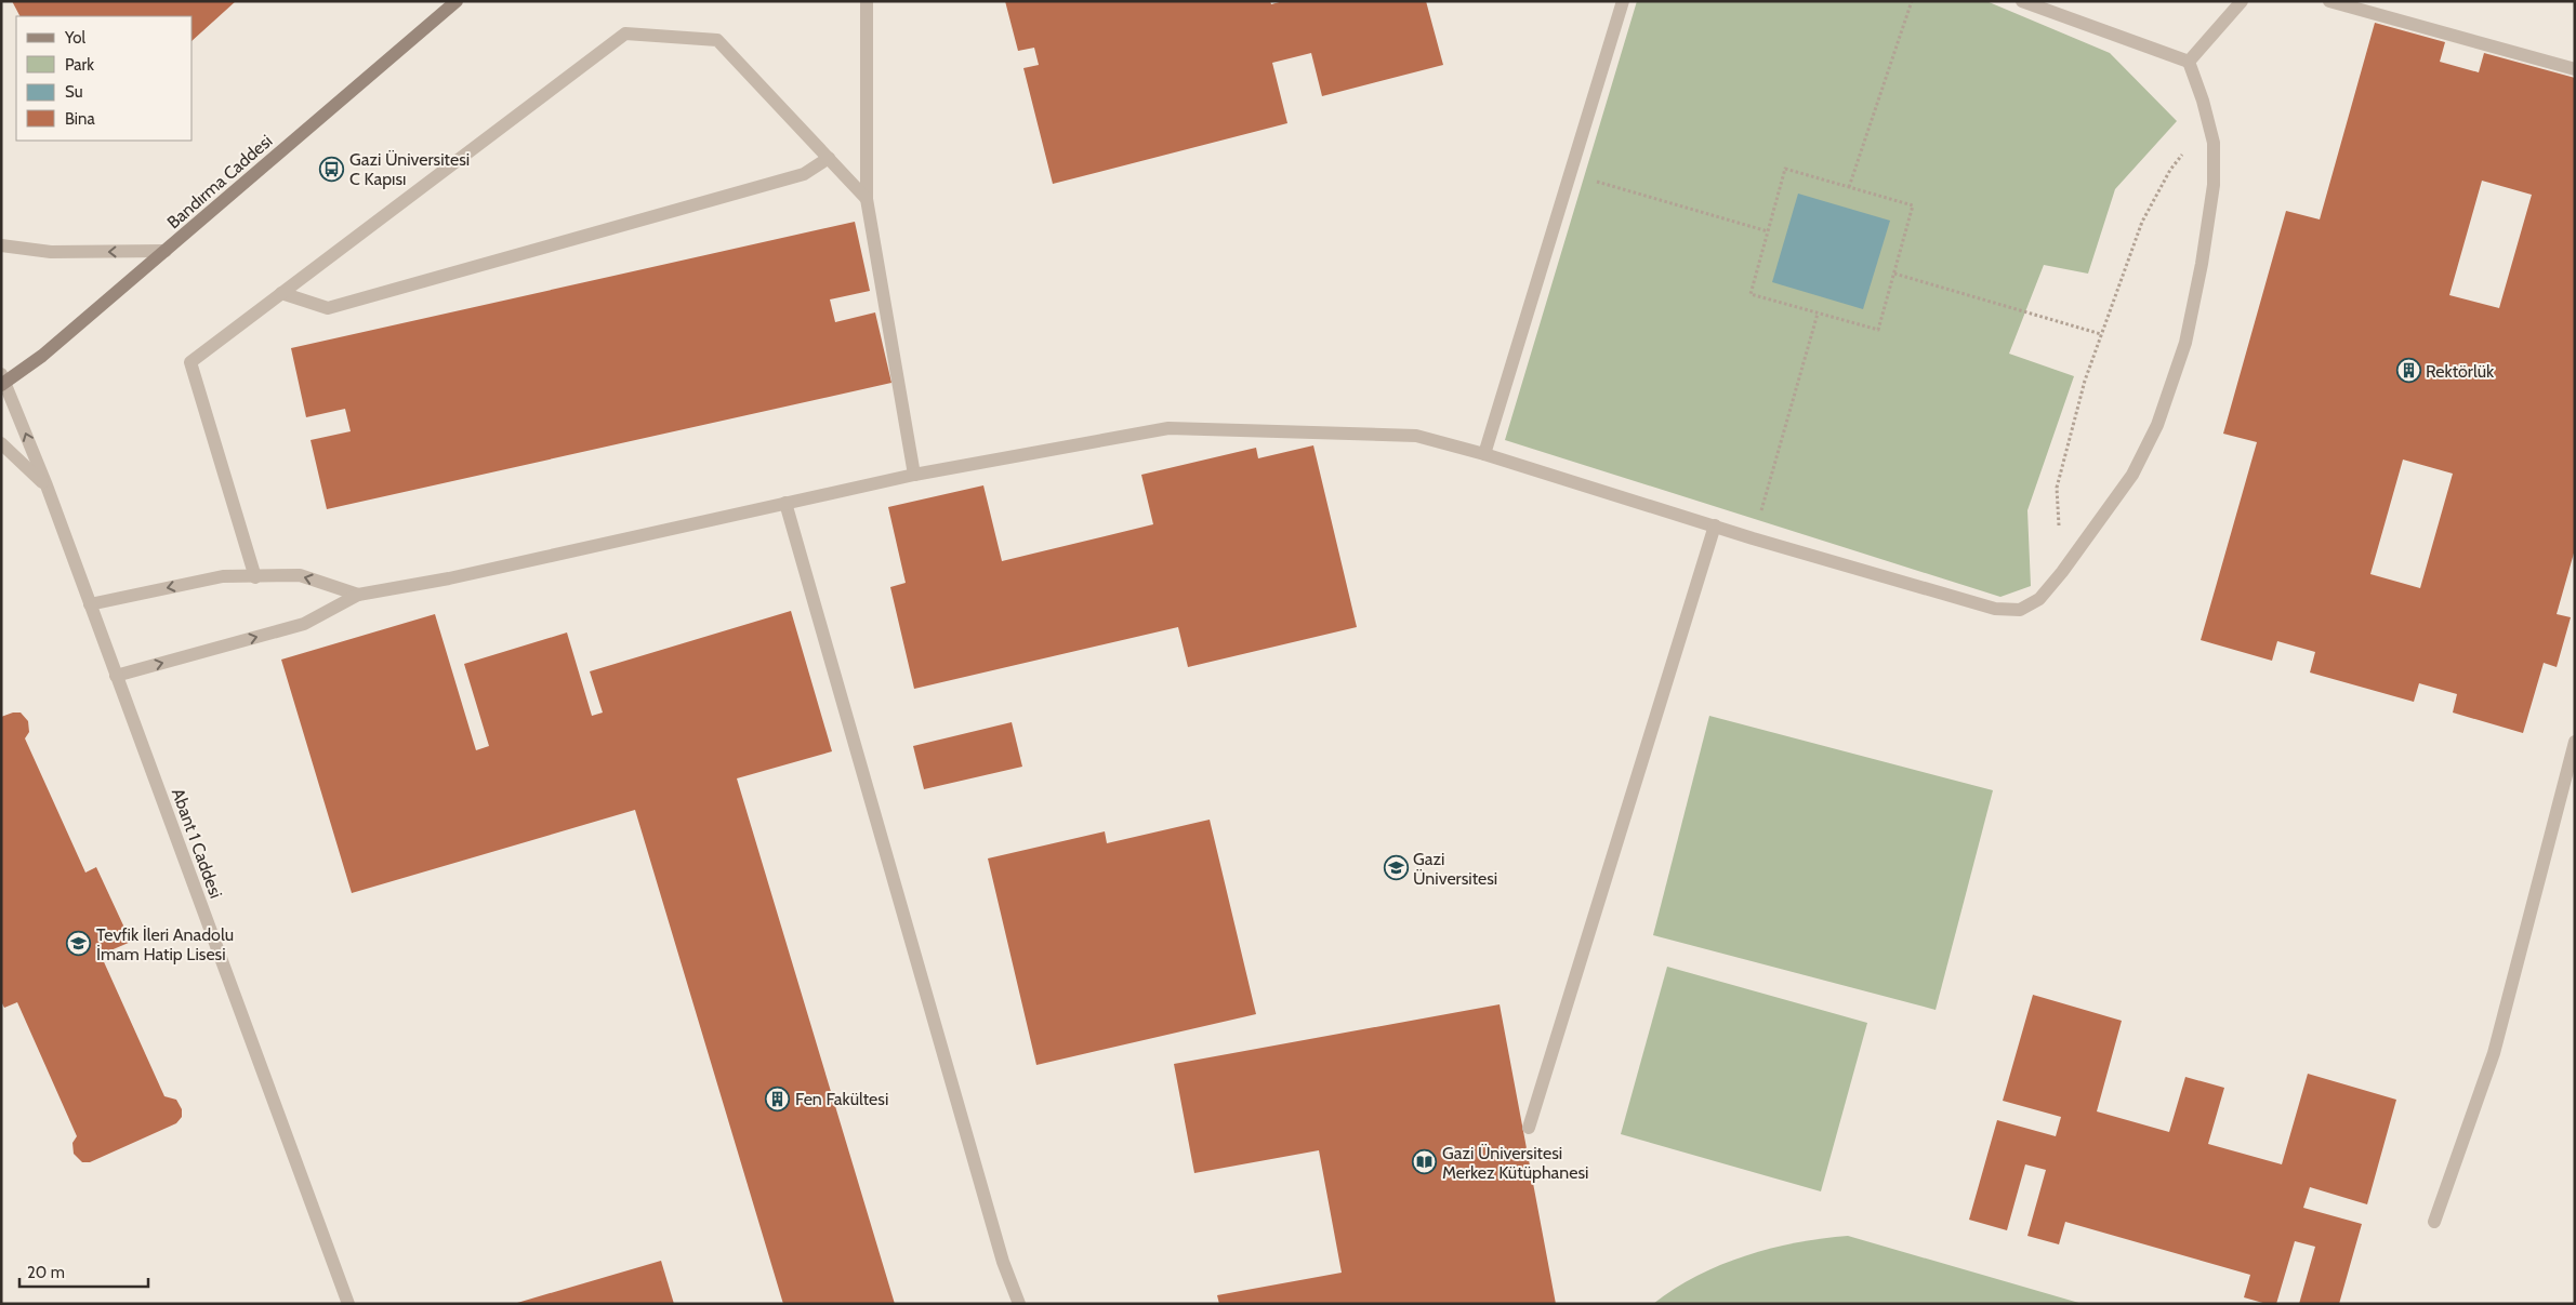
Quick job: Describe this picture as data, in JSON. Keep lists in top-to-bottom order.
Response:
{
  "streets": {
    "main road": ["Bandırma Caddesi"],
    "street": ["Abant 1 Caddesi"]
  },
  "crossings": [
    ["Bandırma Caddesi", "Abant 1 Caddesi"]
  ],
  "places": {
    "bus stop": ["Gazi Üniversitesi C Kapısı"],
    "building": ["Rektörlük", "Fen Fakültesi"],
    "school or university": ["Gazi Üniversitesi", "Tevfik İleri Anadolu İmam Hatip Lisesi"],
    "library": ["Gazi Üniversitesi Merkez Kütüphanesi"]
  },
  "legend": [
    "Yol",
    "Park",
    "Su",
    "Bina"
  ],
  "scale_bar": "20 m"
}
